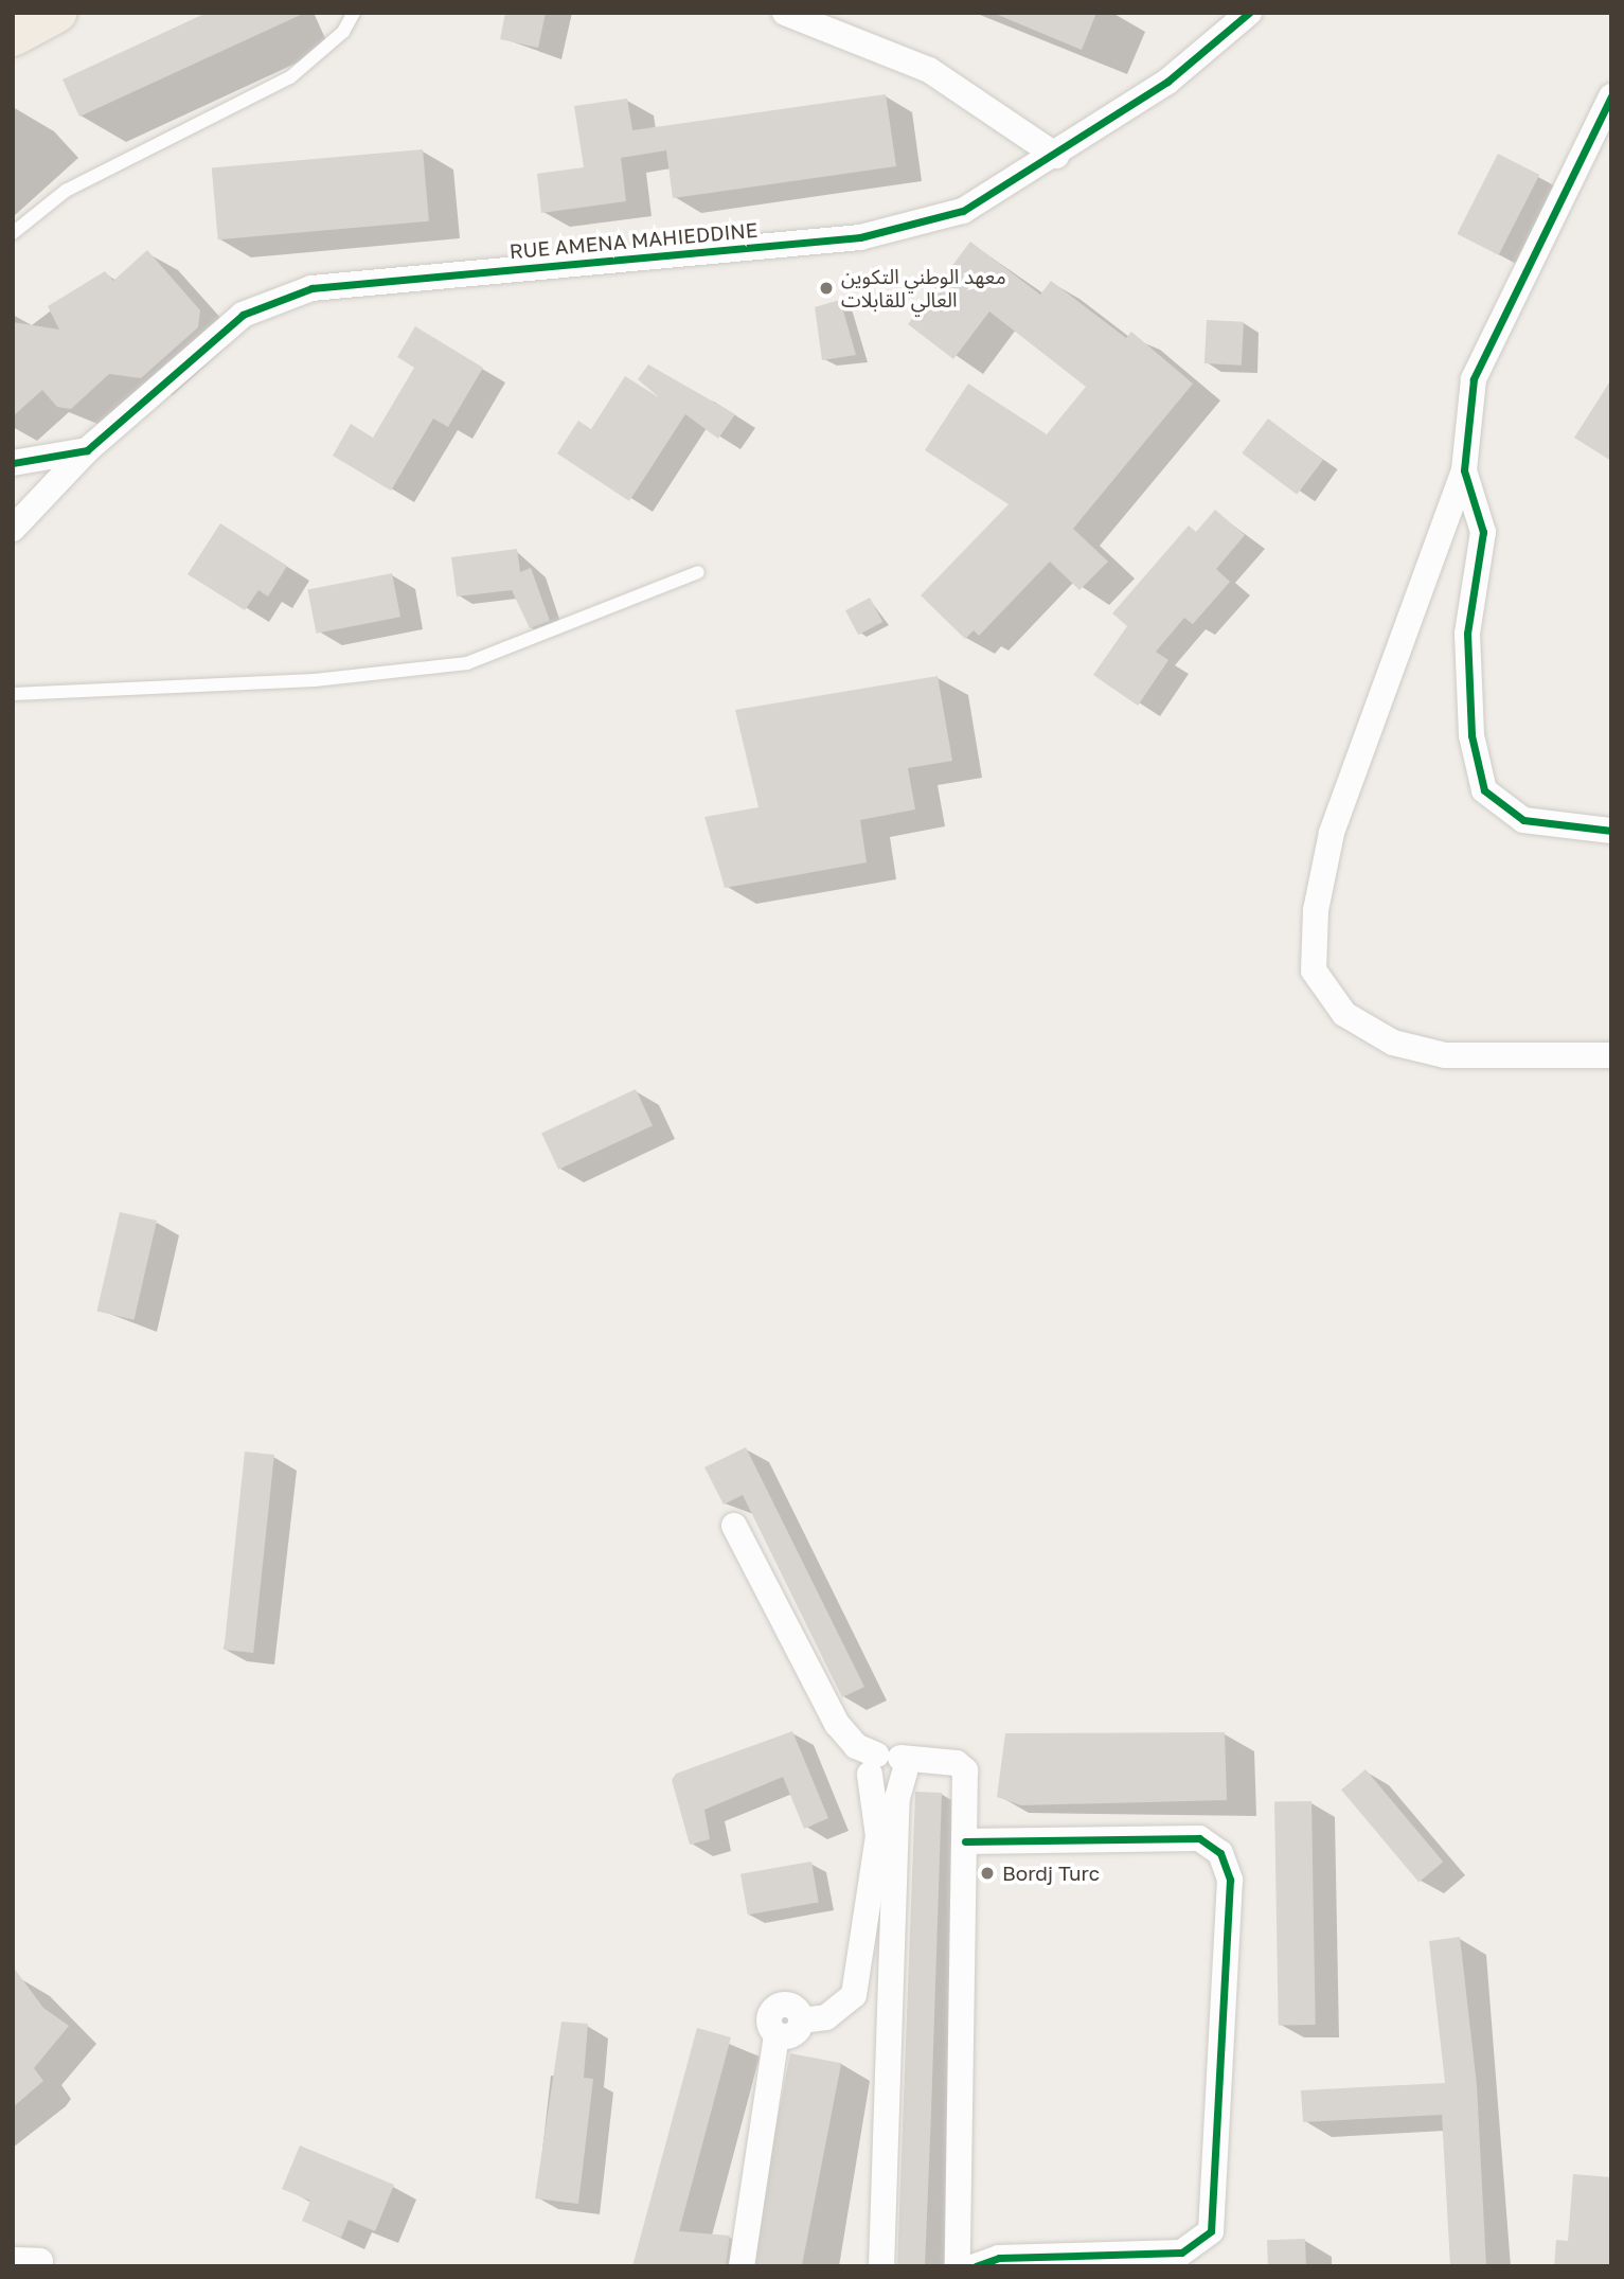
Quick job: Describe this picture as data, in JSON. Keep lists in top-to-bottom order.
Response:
{
  "streets": {
    "street": ["RUE AMENA MAHIEDDINE"]
  },
  "places": ["معهد الوطني التكوين العالي للقابلات", "Bordj Turc"]
}
